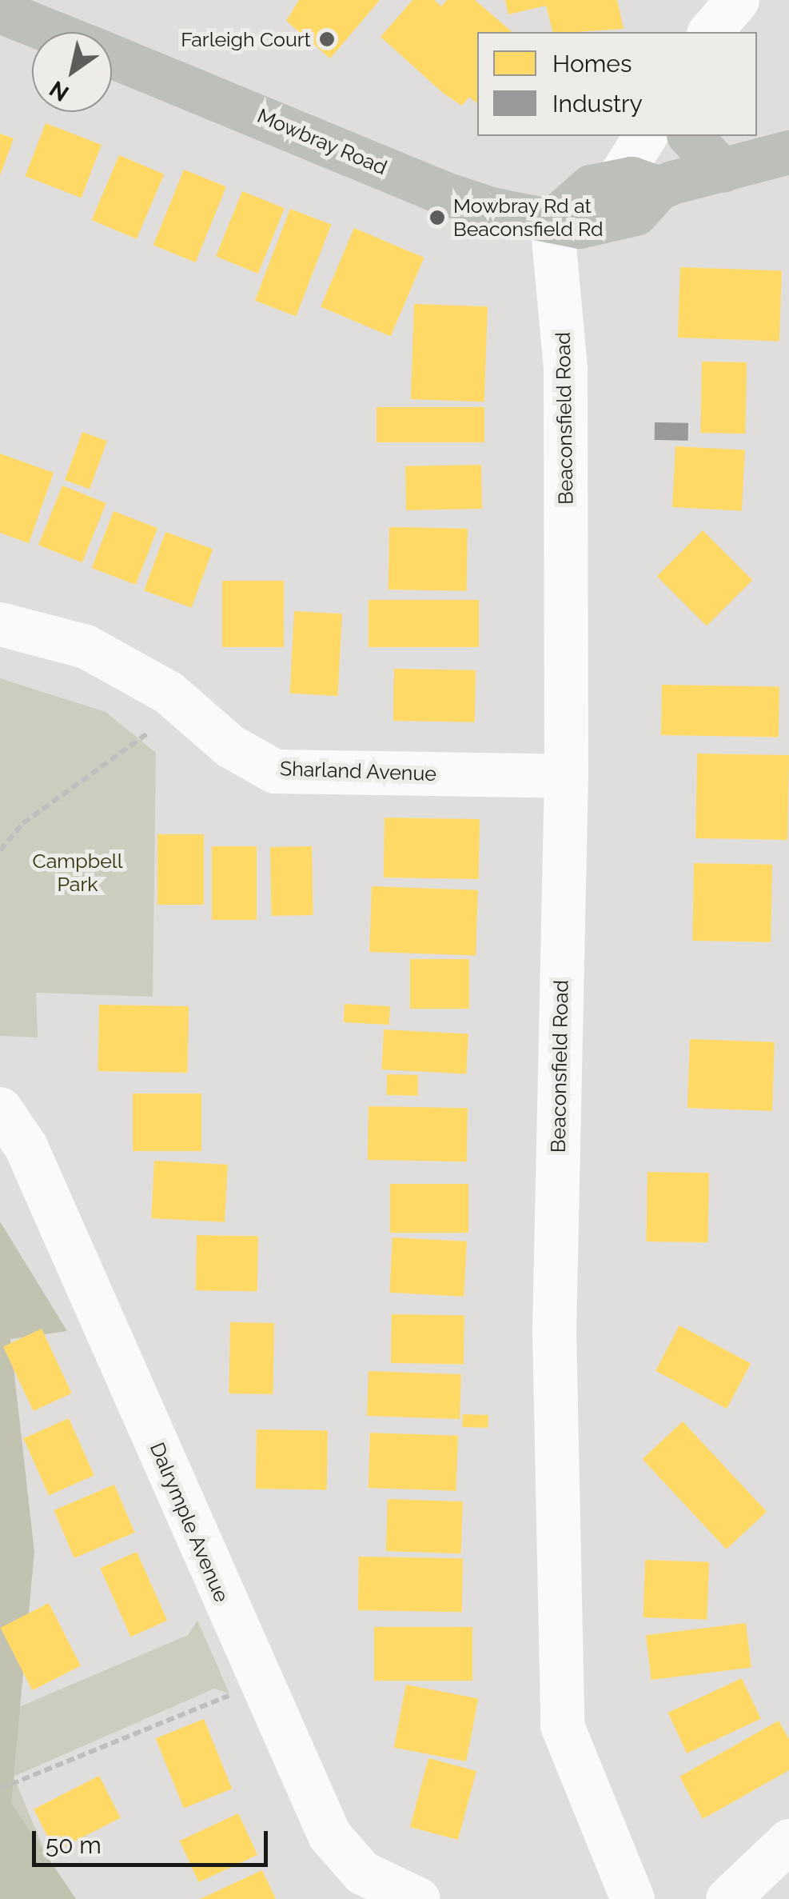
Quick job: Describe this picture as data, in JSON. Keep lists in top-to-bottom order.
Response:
{
  "streets": {
    "main road": ["Mowbray Road"],
    "street": ["Beaconsfield Road", "Sharland Avenue", "Dalrymple Avenue"]
  },
  "crossings": [
    ["Mowbray Road", "Beaconsfield Road"],
    ["Beaconsfield Road", "Sharland Avenue"]
  ],
  "parks": ["Campbell Park"],
  "places": ["Farleigh Court", "Mowbray Rd at Beaconsfield Rd"],
  "legend": ["Homes", "Industry"],
  "scale_bar": "50 m",
  "north": "bottom left"
}
